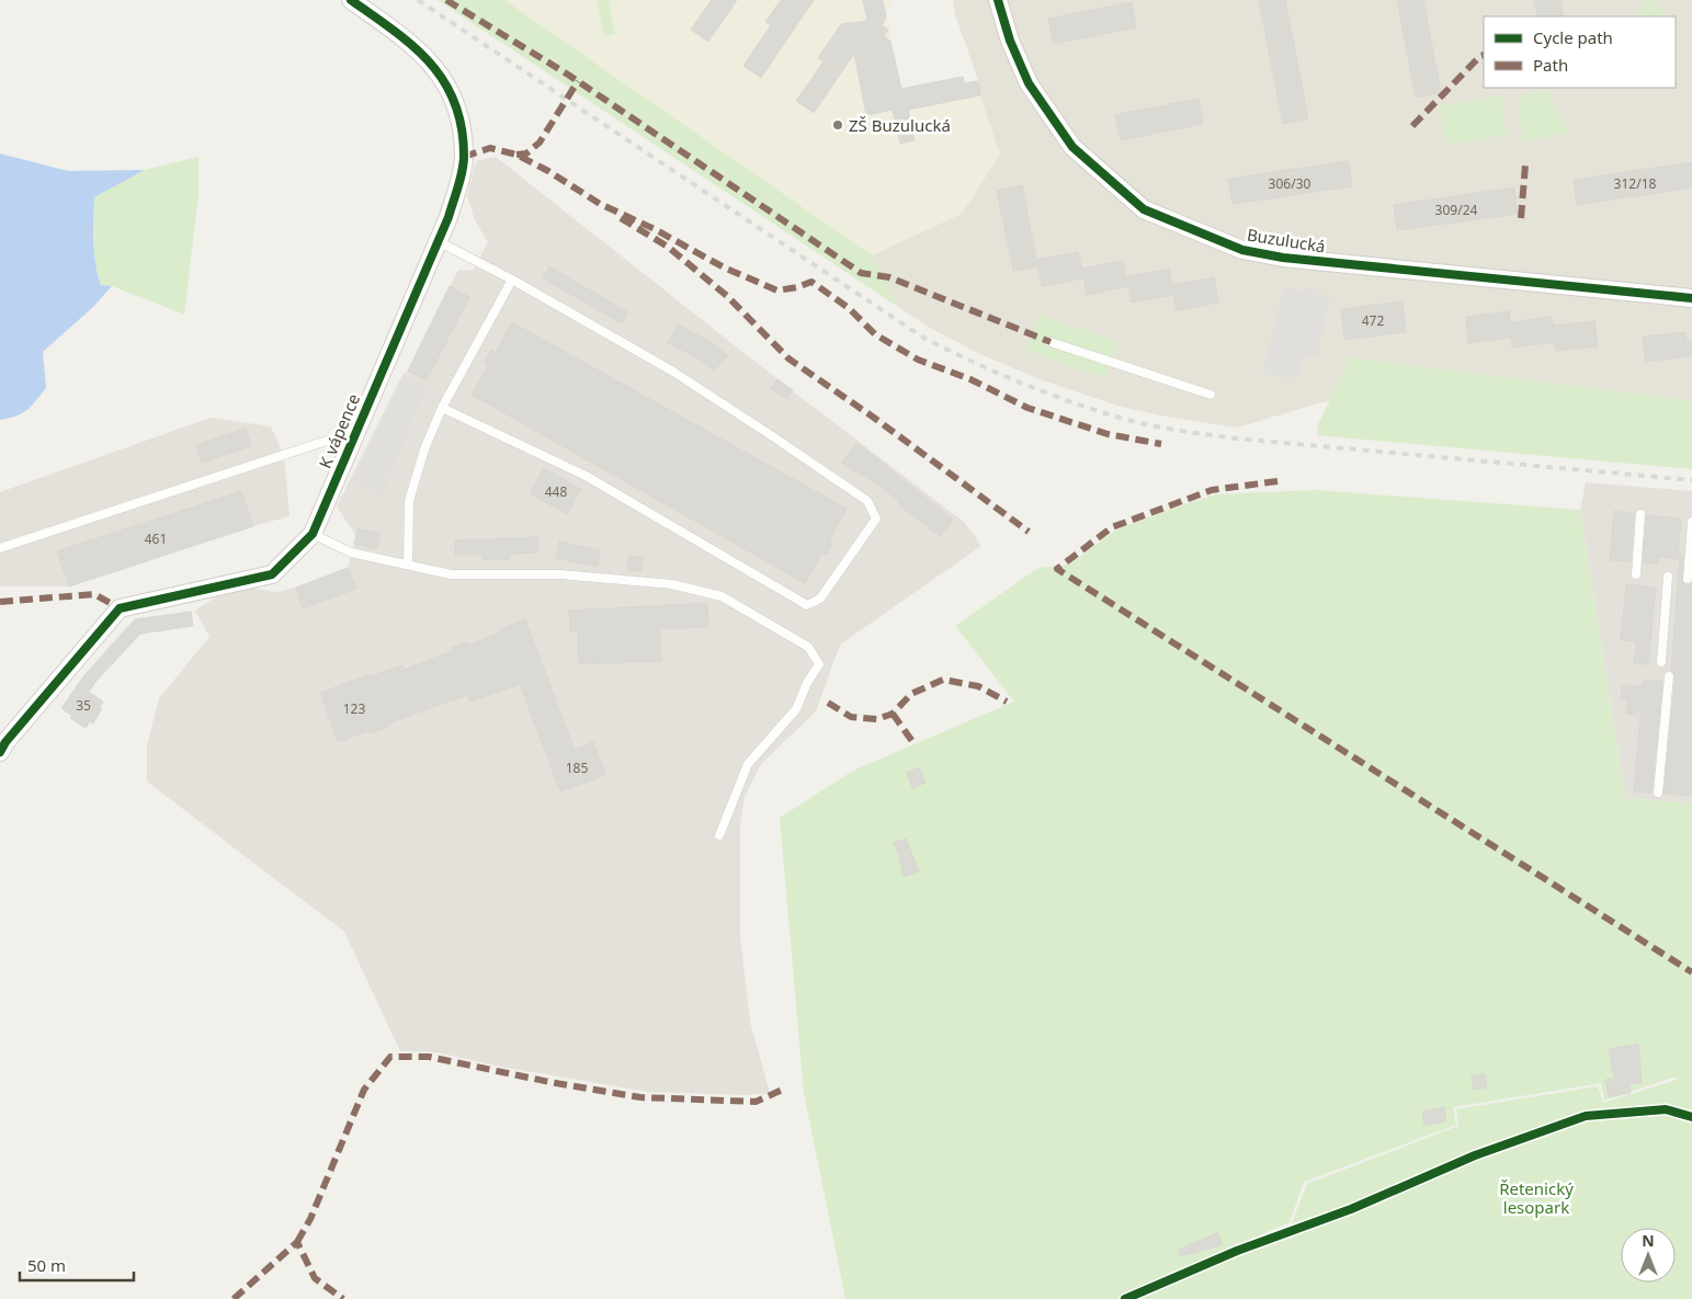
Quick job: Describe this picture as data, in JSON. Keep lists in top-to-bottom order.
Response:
{
  "streets": {
    "street": ["Buzulucká", "K vápence"]
  },
  "parks": ["Řetenický lesopark"],
  "places": ["ZŠ Buzulucká"],
  "house_numbers": [
    "306/30",
    "312/18",
    "309/24",
    "472",
    "448",
    "461",
    "35",
    "123",
    "185"
  ],
  "legend": ["Cycle path", "Path"],
  "scale_bar": "50 m",
  "north": "top"
}
